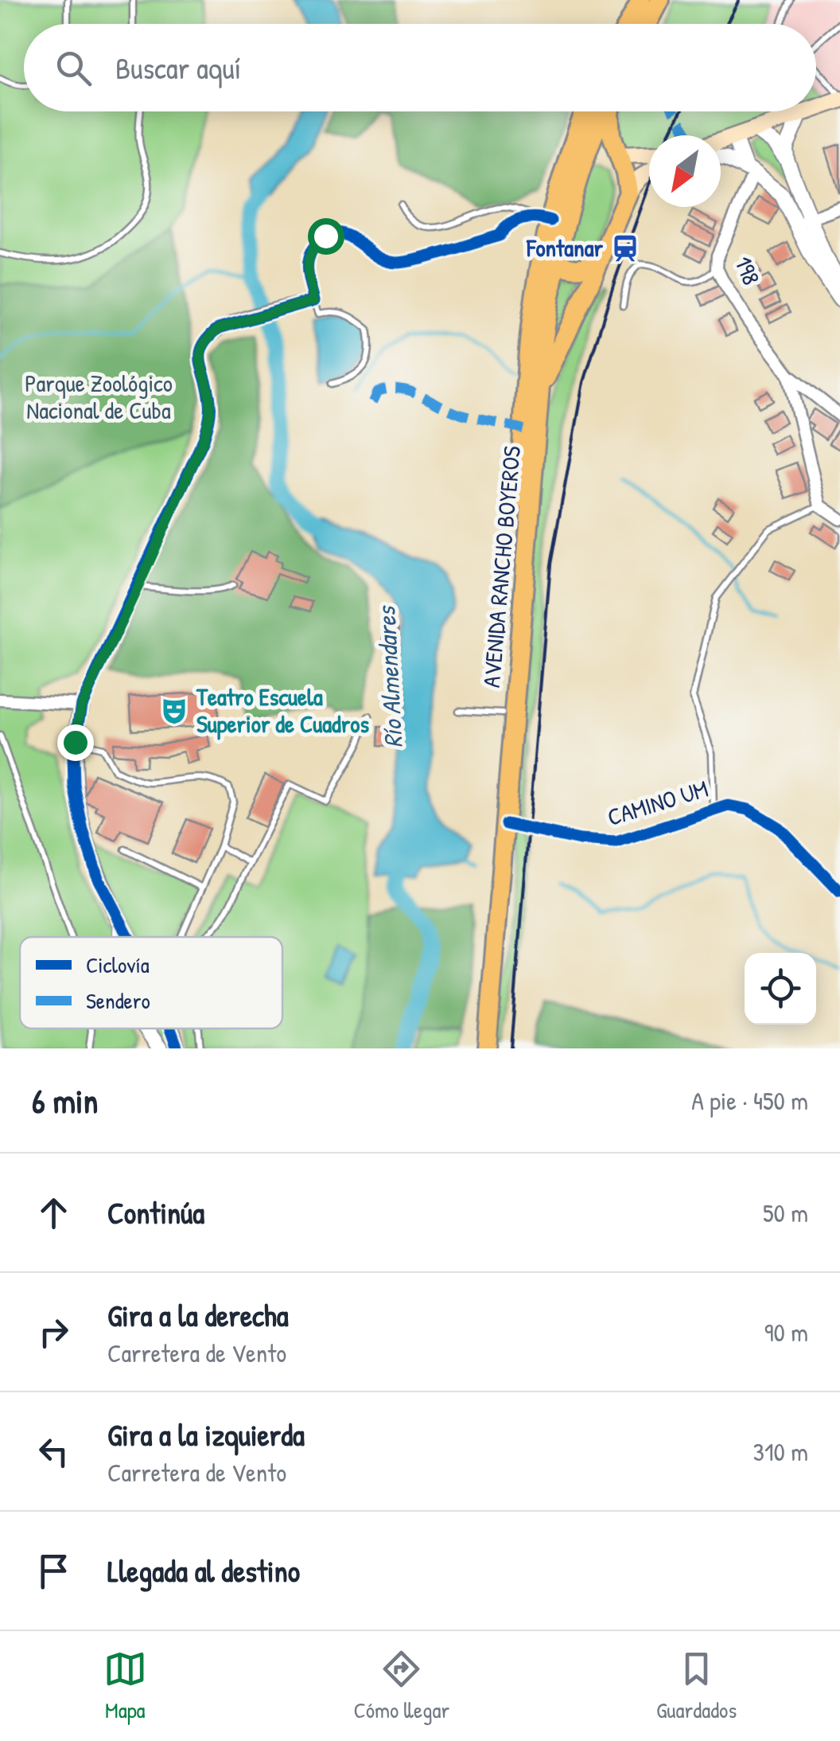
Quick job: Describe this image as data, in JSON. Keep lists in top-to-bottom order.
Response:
{
  "streets": {
    "highway": ["AVENIDA RANCHO BOYEROS"],
    "street": ["198", "CAMINO UM"]
  },
  "crossings": [
    ["AVENIDA RANCHO BOYEROS", "CAMINO UM"]
  ],
  "water": ["Río Almendares"],
  "parks": ["Parque Zoológico Nacional de Cuba"],
  "places": {
    "station": ["Fontanar"],
    "theatre": ["Teatro Escuela Superior de Cuadros"]
  },
  "legend": ["Ciclovía", "Sendero"],
  "north": "bottom left",
  "page": {
    "search": "Buscar aquí",
    "heading": ["6 min", "A pie · 450 m"],
    "list": [
      ["Continúa", "50 m"],
      ["Gira a la derecha", "Carretera de Vento", "90 m"],
      ["Gira a la izquierda", "Carretera de Vento", "310 m"],
      "Llegada al destino"
    ],
    "nav": ["Mapa", "Cómo llegar", "Guardados"]
  }
}
